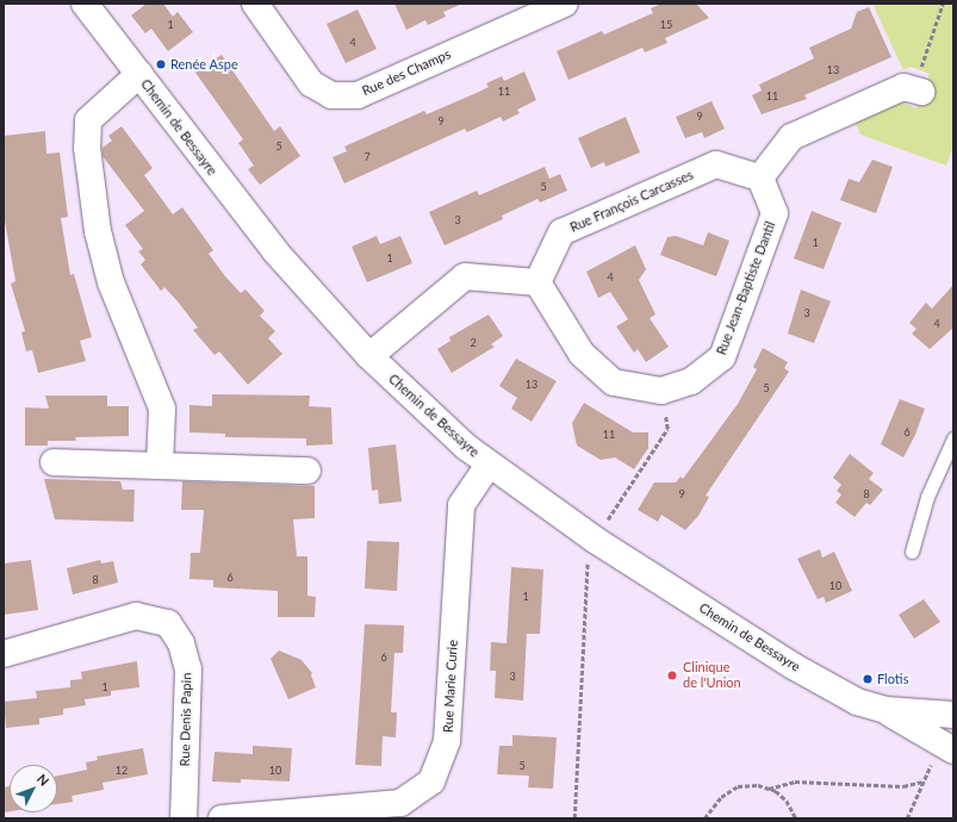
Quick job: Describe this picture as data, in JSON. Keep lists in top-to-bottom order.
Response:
{
  "streets": {
    "street": [
      "Rue des Champs",
      "Chemin de Bessayre",
      "Rue François Carcasses",
      "Rue Jean-Baptiste Dantil",
      "Rue Marie Curie",
      "Rue Denis Papin"
    ]
  },
  "crossings": [
    ["Chemin de Bessayre", "Rue Marie Curie"],
    ["Rue François Carcasses", "Rue Jean-Baptiste Dantil"]
  ],
  "places": ["Renée Aspe", "Clinique de l'Union", "Flotis"],
  "house_numbers": [
    "1",
    "15",
    "4",
    "13",
    "11",
    "11",
    "9",
    "9",
    "5",
    "7",
    "5",
    "3",
    "1",
    "1",
    "4",
    "3",
    "4",
    "2",
    "13",
    "5",
    "6",
    "11",
    "9",
    "8",
    "6",
    "8",
    "10",
    "1",
    "6",
    "3",
    "1",
    "5",
    "12",
    "10"
  ],
  "north": "top right"
}
